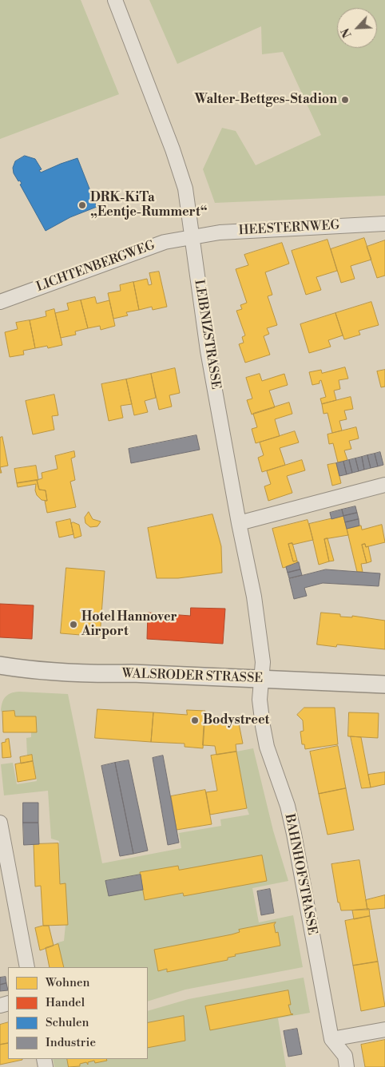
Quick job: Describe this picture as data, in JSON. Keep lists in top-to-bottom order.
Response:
{
  "streets": {
    "street": [
      "HEESTERNWEG",
      "LICHTENBERGWEG",
      "LEIBNIZSTRASSE",
      "WALSRODER STRASSE",
      "BAHNHOFSTRASSE"
    ]
  },
  "crossings": [
    ["HEESTERNWEG", "LICHTENBERGWEG"],
    ["HEESTERNWEG", "LEIBNIZSTRASSE"],
    ["LICHTENBERGWEG", "LEIBNIZSTRASSE"],
    ["LEIBNIZSTRASSE", "WALSRODER STRASSE"],
    ["LEIBNIZSTRASSE", "BAHNHOFSTRASSE"],
    ["WALSRODER STRASSE", "BAHNHOFSTRASSE"]
  ],
  "places": [
    "Walter-Bettges-Stadion",
    "DRK-KiTa „Eentje-Rummert“",
    "Hotel Hannover Airport",
    "Bodystreet"
  ],
  "legend": [
    "Wohnen",
    "Handel",
    "Schulen",
    "Industrie"
  ],
  "north": "bottom left"
}
